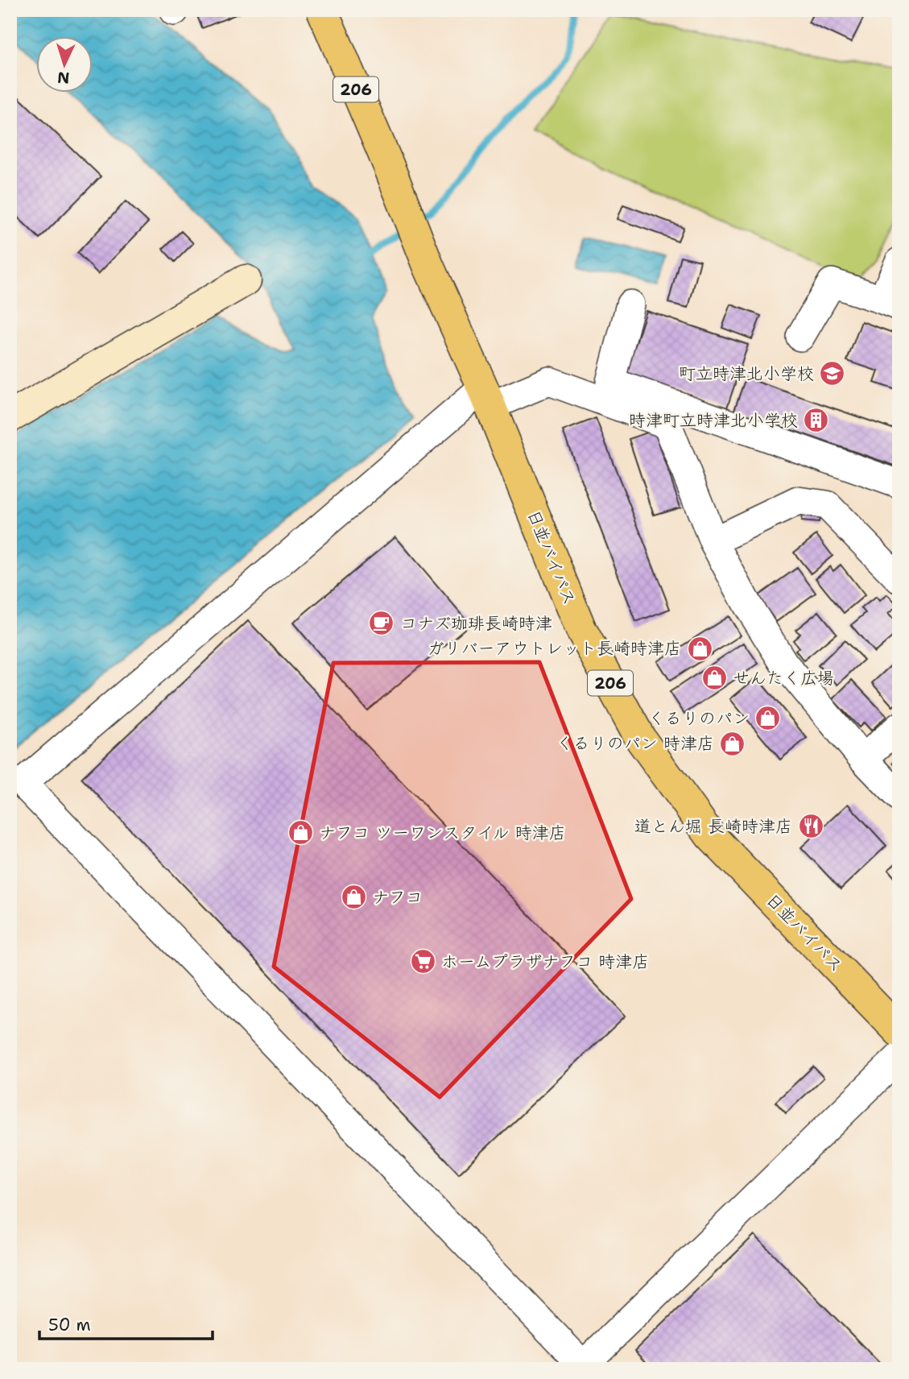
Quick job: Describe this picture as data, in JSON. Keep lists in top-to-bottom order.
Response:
{
  "streets": {
    "highway": ["206", "日並バイパス"]
  },
  "places": {
    "school or university": ["町立時津北小学校"],
    "building": ["時津町立時津北小学校"],
    "cafe": ["コナズ珈琲長崎時津"],
    "shop": [
      "ガリバーアウトレット長崎時津店",
      "せんたく広場",
      "くるりのパン",
      "くるりのパン 時津店",
      "ナフコ ツーワンスタイル 時津店",
      "ナフコ"
    ],
    "restaurant": ["道とん堀 長崎時津店"],
    "supermarket": ["ホームプラザナフコ 時津店"]
  },
  "scale_bar": "50 m",
  "north": "bottom"
}
